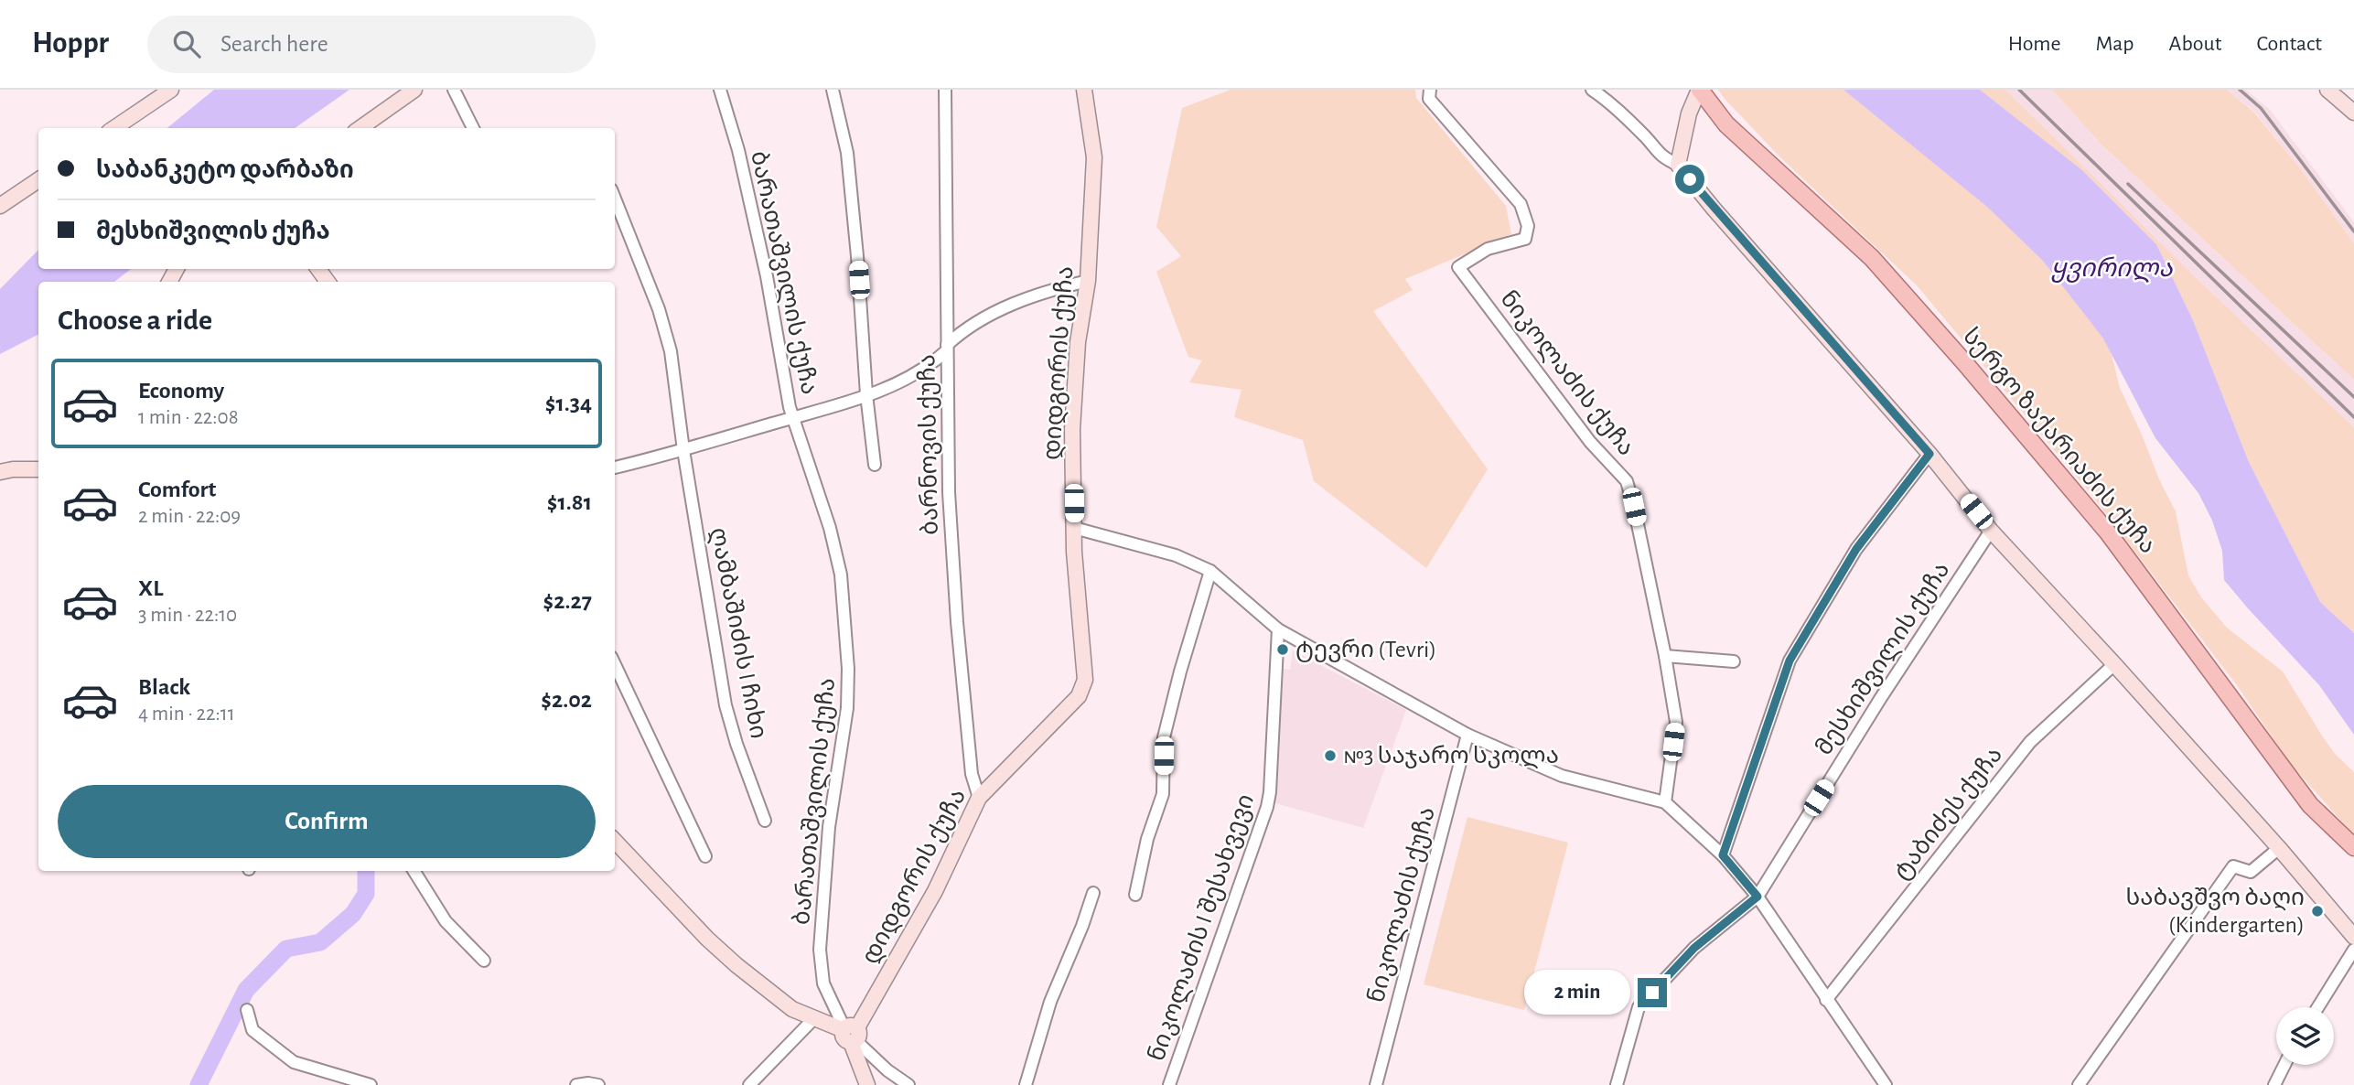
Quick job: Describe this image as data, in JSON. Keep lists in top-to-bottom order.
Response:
{
  "streets": {
    "main road": ["სერგო ზაქარიაძის ქუჩა"],
    "street": [
      "ბარათაშვილის ქუჩა",
      "დიდგორის ქუჩა",
      "ნიკოლაძის ქუჩა",
      "ბარნოვის ქუჩა",
      "ღამბაშიძის I ჩიხი",
      "მესხიშვილის ქუჩა",
      "ტაბიძეს ქუჩა",
      "ნიკოლაძის I შესახვევი"
    ]
  },
  "crossings": [
    ["ბარათაშვილის ქუჩა", "დიდგორის ქუჩა"],
    ["დიდგორის ქუჩა", "ბარნოვის ქუჩა"]
  ],
  "water": ["ყვირილა"],
  "places": ["ტევრი (Tevri)", "№3 საჯარო სკოლა", "საბავშვო ბაღი (Kindergarten)"],
  "page": {
    "header": "Hoppr",
    "search": "Search here",
    "nav": [
      "Home",
      "Map",
      "About",
      "Contact"
    ],
    "banner": ["საბანკეტო დარბაზი", "მესხიშვილის ქუჩა"],
    "heading": "Choose a ride",
    "list": [
      {
        "name": "Economy",
        "note": "1 min · 22:08",
        "value": "$1.34"
      },
      {
        "name": "Comfort",
        "note": "2 min · 22:09",
        "value": "$1.81"
      },
      {
        "name": "XL",
        "note": "3 min · 22:10",
        "value": "$2.27"
      },
      {
        "name": "Black",
        "note": "4 min · 22:11",
        "value": "$2.02"
      }
    ],
    "buttons": "Confirm",
    "bubble": "2 min"
  }
}
